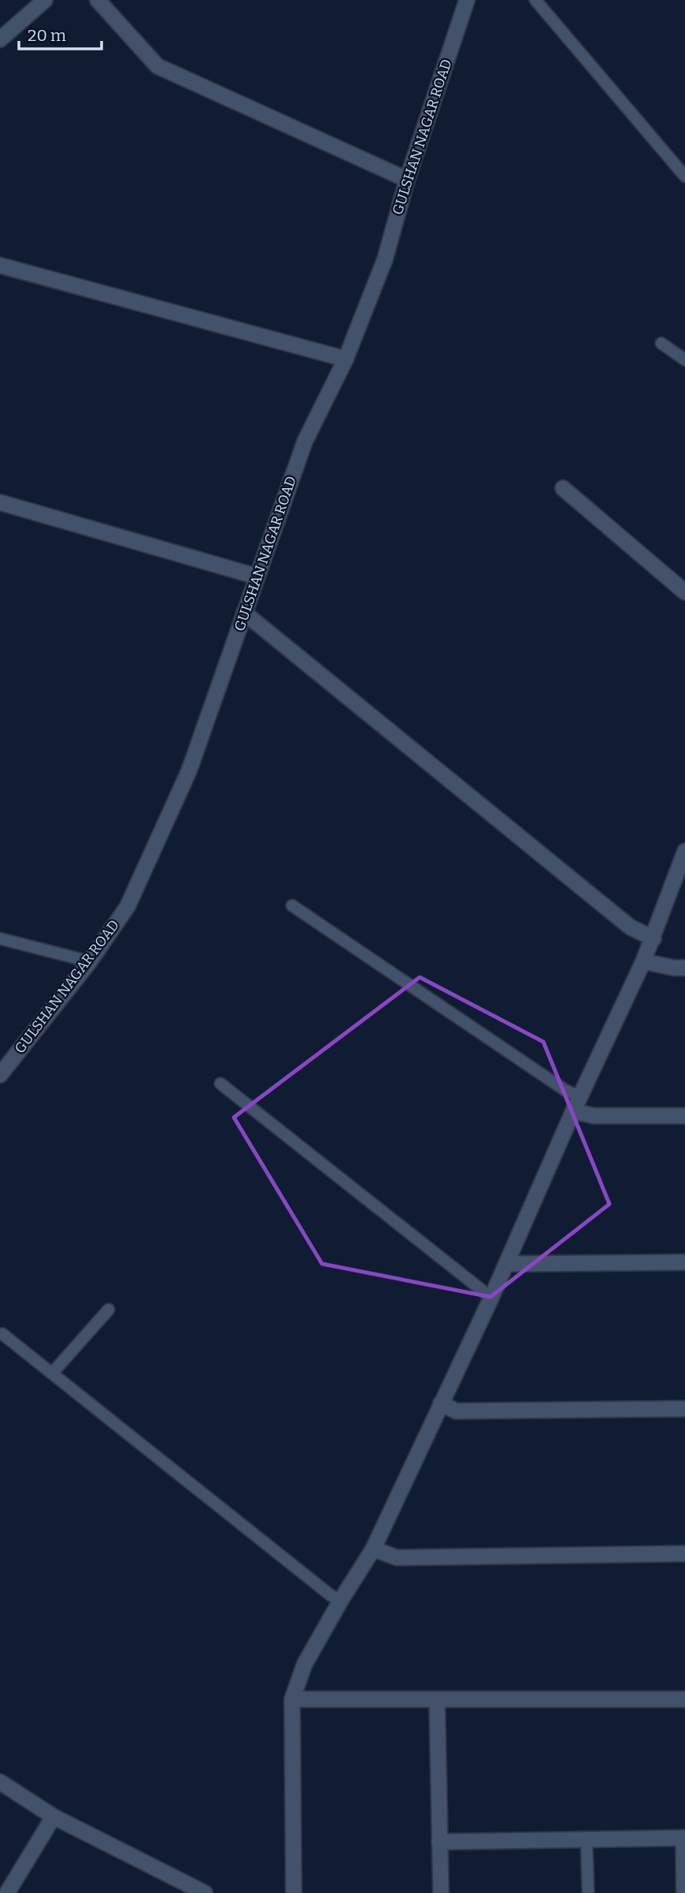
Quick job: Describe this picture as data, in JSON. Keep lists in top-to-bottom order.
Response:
{
  "streets": {
    "street": ["GULSHAN NAGAR ROAD"]
  },
  "scale_bar": "20 m"
}
